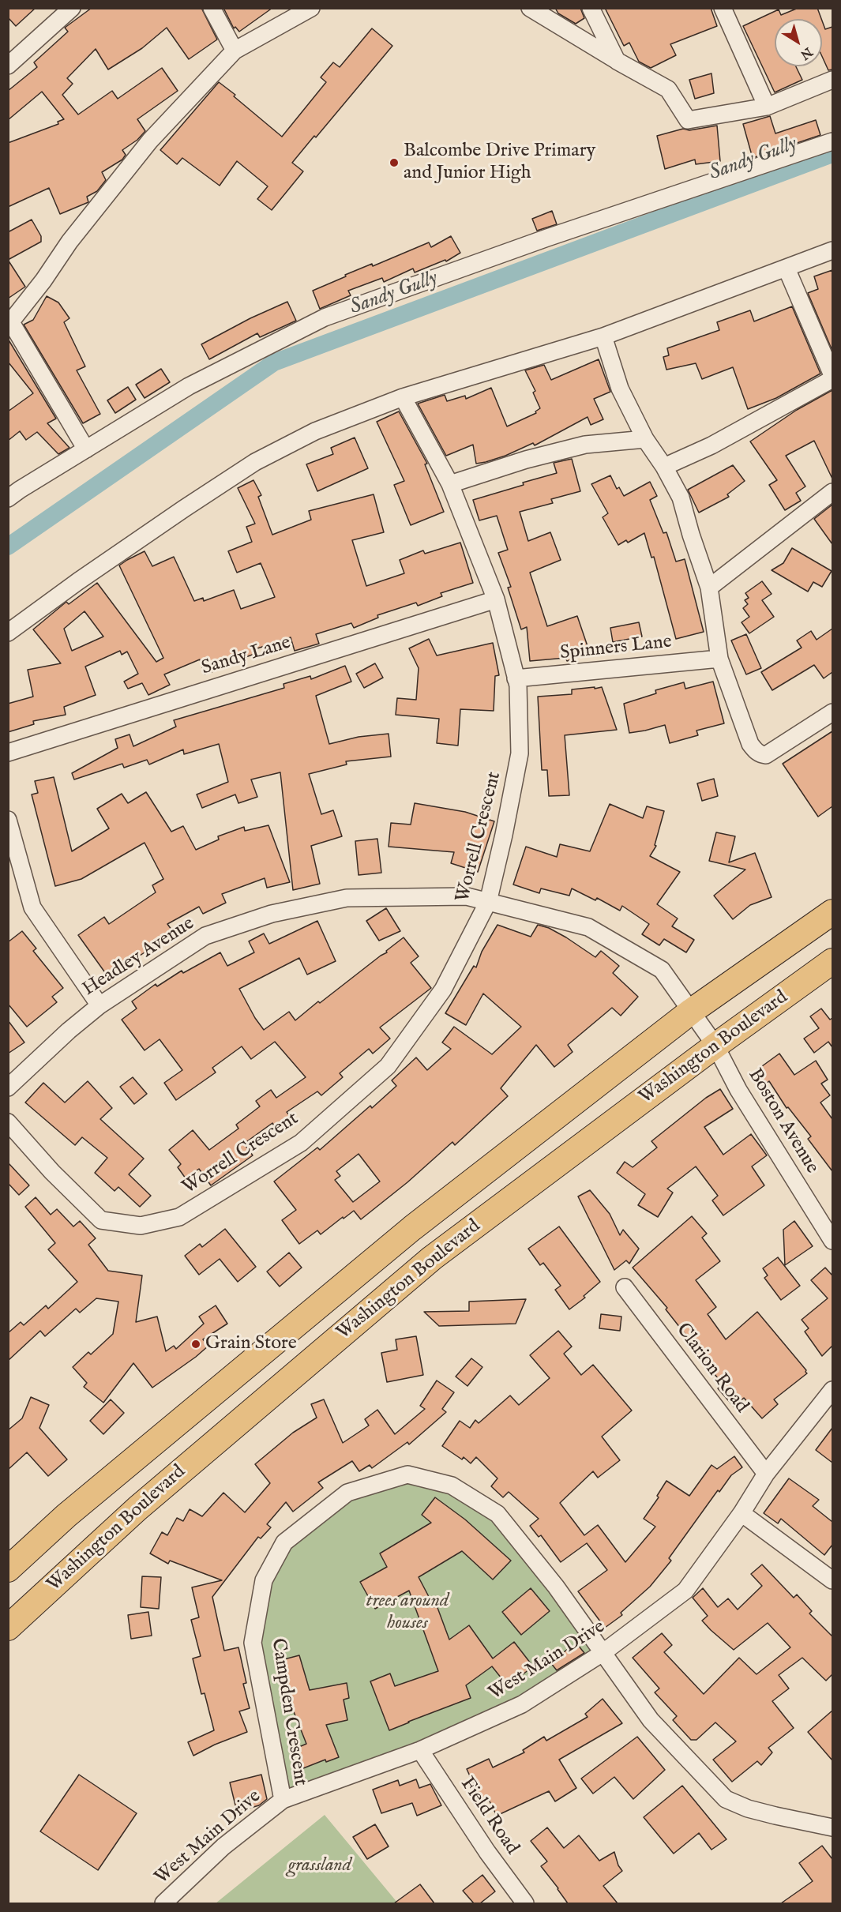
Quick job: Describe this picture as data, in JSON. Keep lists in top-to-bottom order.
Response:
{
  "streets": {
    "highway": ["Washington Boulevard"],
    "street": [
      "Spinners Lane",
      "Sandy Lane",
      "Worrell Crescent",
      "Headley Avenue",
      "Boston Avenue",
      "Clarion Road",
      "West Main Drive",
      "Campden Crescent",
      "Field Road"
    ]
  },
  "crossings": [
    ["Spinners Lane", "Worrell Crescent"],
    ["Sandy Lane", "Worrell Crescent"],
    ["Worrell Crescent", "Headley Avenue"],
    ["Headley Avenue", "Washington Boulevard"],
    ["Headley Avenue", "Boston Avenue"],
    ["Washington Boulevard", "Boston Avenue"],
    ["Clarion Road", "West Main Drive"],
    ["West Main Drive", "Campden Crescent"],
    ["West Main Drive", "Field Road"]
  ],
  "water": ["Sandy Gully"],
  "parks": ["trees around houses", "grassland"],
  "places": ["Balcombe Drive Primary and Junior High", "Grain Store"],
  "north": "bottom right"
}
